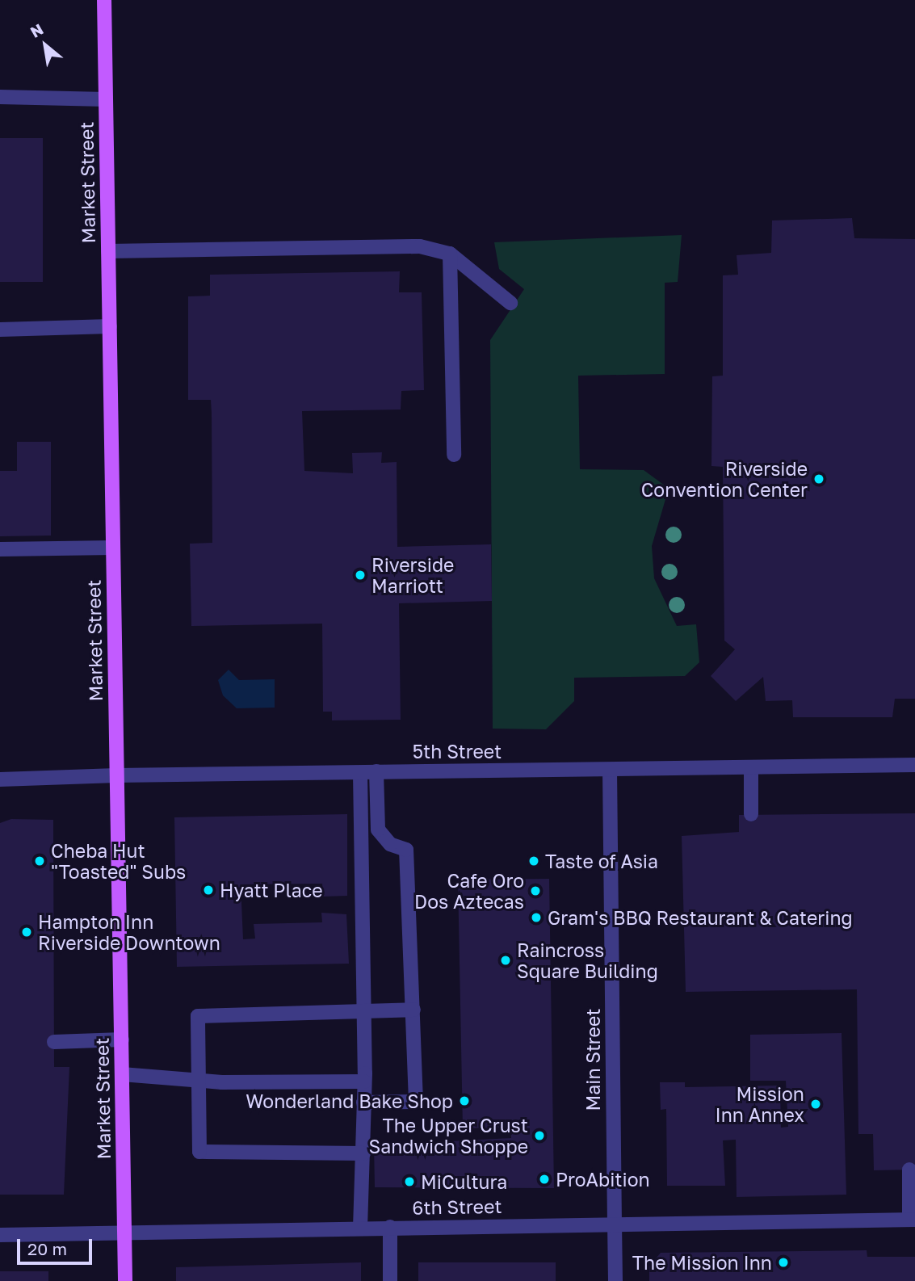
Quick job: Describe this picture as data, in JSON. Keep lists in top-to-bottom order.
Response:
{
  "streets": {
    "main road": ["Market Street"],
    "street": ["5th Street", "Main Street", "6th Street"]
  },
  "crossings": [
    ["Market Street", "5th Street"],
    ["Market Street", "6th Street"],
    ["5th Street", "Main Street"],
    ["Main Street", "6th Street"]
  ],
  "places": [
    "Riverside Convention Center",
    "Riverside Marriott",
    "Cheba Hut \"Toasted\" Subs",
    "Taste of Asia",
    "Hyatt Place",
    "Cafe Oro Dos Aztecas",
    "Gram's BBQ Restaurant & Catering",
    "Hampton Inn Riverside Downtown",
    "Raincross Square Building",
    "Wonderland Bake Shop",
    "Mission Inn Annex",
    "The Upper Crust Sandwich Shoppe",
    "ProAbition",
    "MiCultura",
    "The Mission Inn"
  ],
  "scale_bar": "20 m",
  "north": "top left"
}
